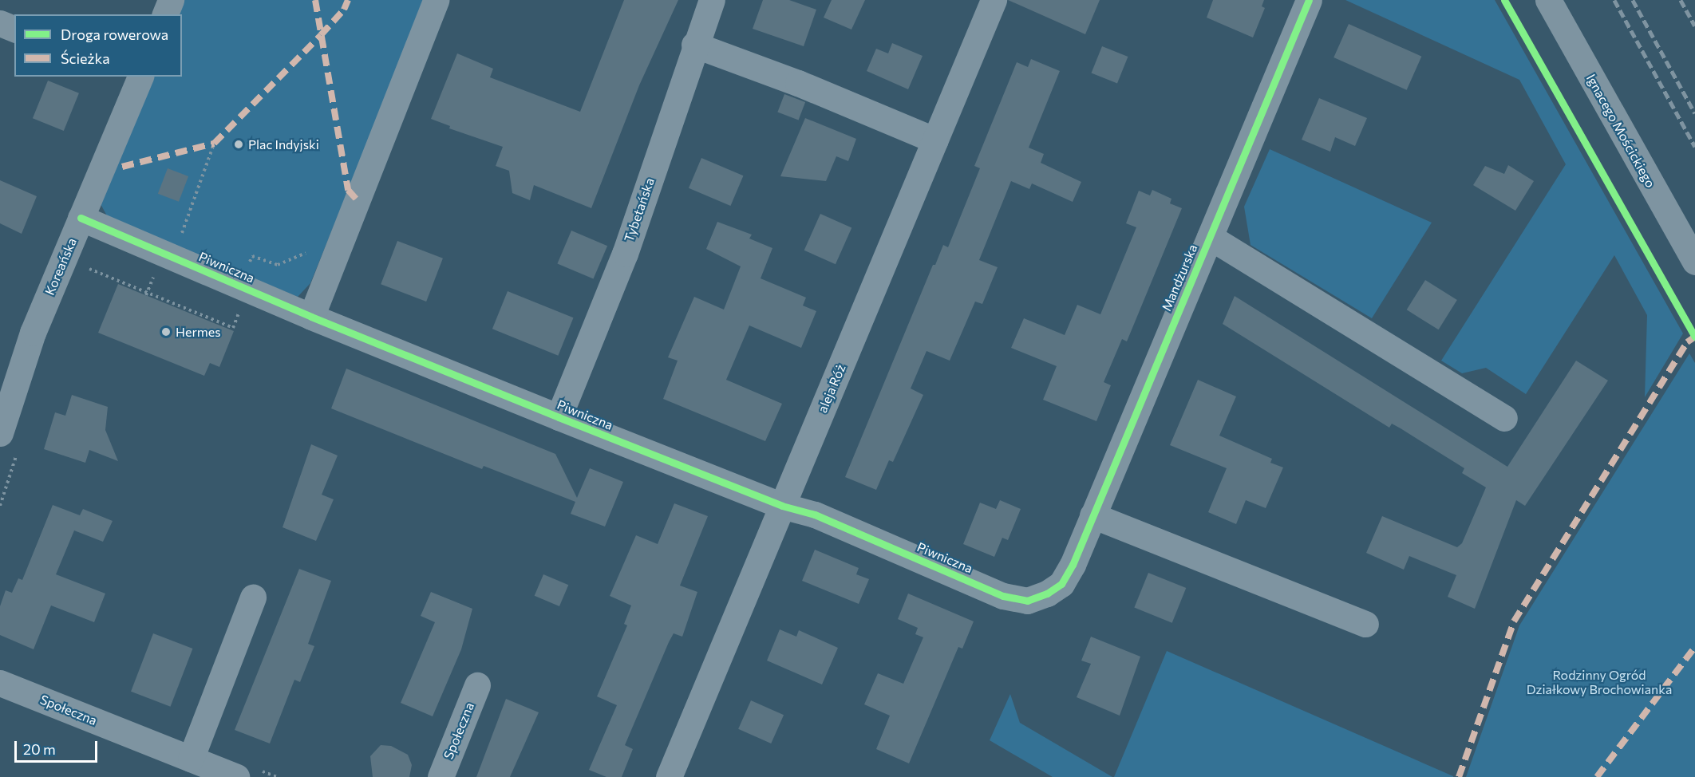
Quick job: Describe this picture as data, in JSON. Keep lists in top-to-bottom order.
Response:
{
  "streets": {
    "street": [
      "Ignacego Mościckiego",
      "Tybetańska",
      "Koreańska",
      "Piwniczna",
      "Mandżurska",
      "aleja Róż",
      "Społeczna"
    ]
  },
  "crossings": [
    ["Tybetańska", "Piwniczna"],
    ["Koreańska", "Piwniczna"],
    ["Piwniczna", "Mandżurska"],
    ["Piwniczna", "aleja Róż"]
  ],
  "parks": ["Rodzinny Ogród Działkowy Brochowianka"],
  "places": ["Plac Indyjski", "Hermes"],
  "legend": ["Droga rowerowa", "Ścieżka"],
  "scale_bar": "20 m"
}
